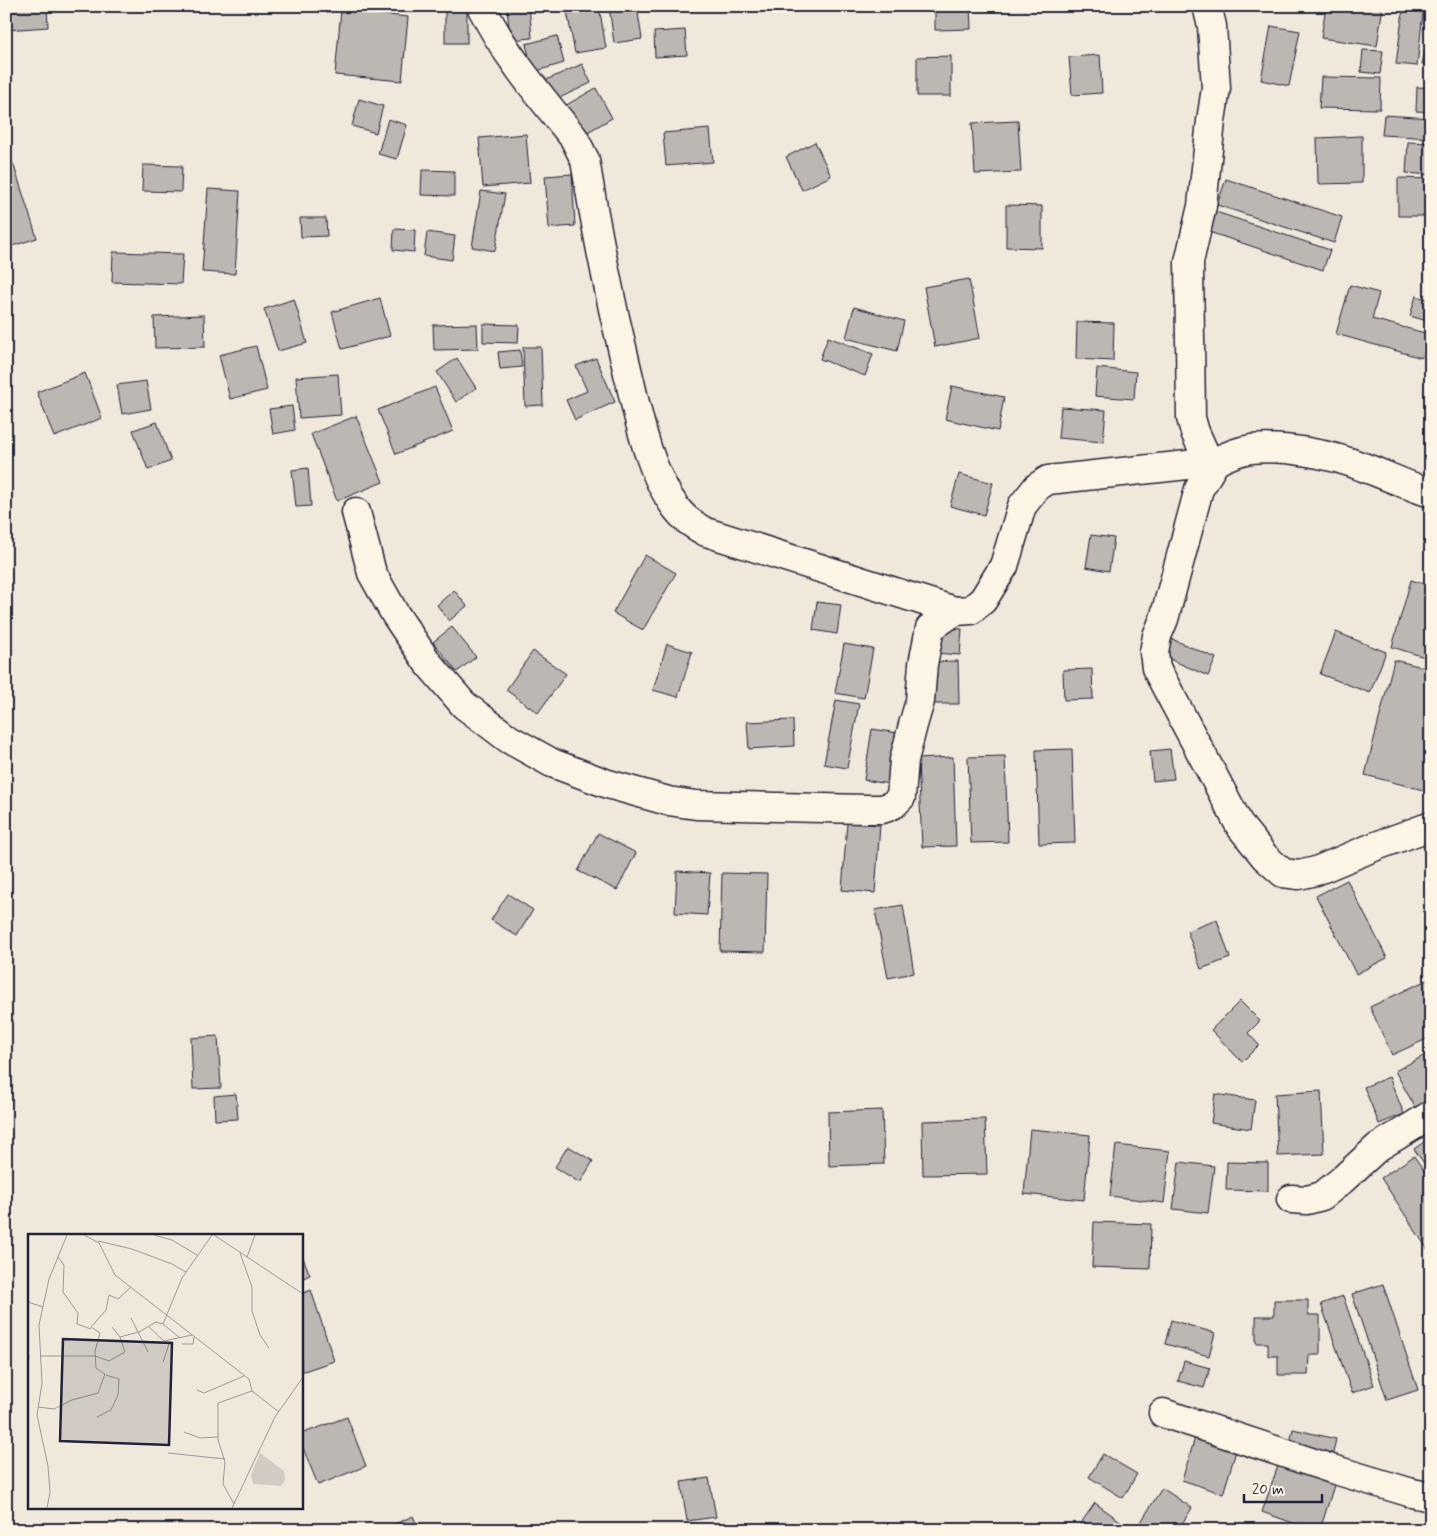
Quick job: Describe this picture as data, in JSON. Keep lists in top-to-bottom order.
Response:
{
  "scale_bar": "20 m"
}
